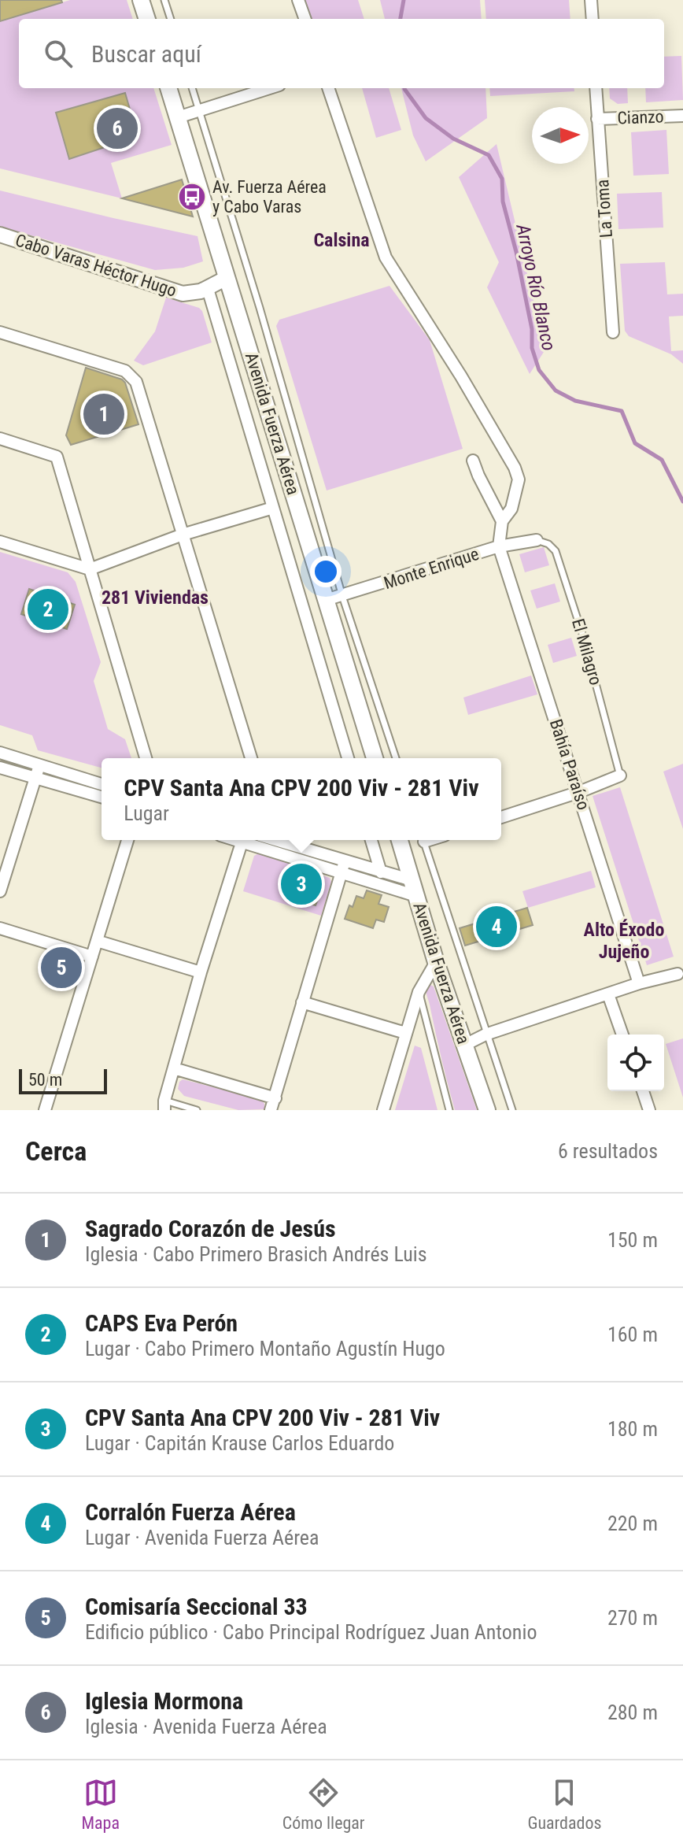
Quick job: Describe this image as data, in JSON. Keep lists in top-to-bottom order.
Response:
{
  "streets": {
    "main road": ["Avenida Fuerza Aérea"],
    "street": [
      "Cianzo",
      "La Toma",
      "Cabo Varas Héctor Hugo",
      "Monte Enrique",
      "Bahía Paraíso"
    ],
    "lane": ["El Milagro"]
  },
  "crossings": [
    ["Cianzo", "La Toma"],
    ["Cabo Varas Héctor Hugo", "Avenida Fuerza Aérea"],
    ["Avenida Fuerza Aérea", "Monte Enrique"],
    ["Monte Enrique", "El Milagro"],
    ["Monte Enrique", "Bahía Paraíso"]
  ],
  "districts": ["Calsina", "281 Viviendas", "Alto Éxodo Jujeño"],
  "water": ["Arroyo Río Blanco"],
  "places": {
    "bus stop": ["Av. Fuerza Aérea y Cabo Varas"]
  },
  "scale_bar": "50 m",
  "north": "right",
  "page": {
    "search": "Buscar aquí",
    "pins": [
      "6",
      "1",
      "2",
      "3",
      "4",
      "5"
    ],
    "popup": ["CPV Santa Ana CPV 200 Viv - 281 Viv", "Lugar"],
    "scale": "50 m",
    "heading": ["Cerca", "6 resultados"],
    "list": [
      {
        "mark": "1",
        "name": "Sagrado Corazón de Jesús",
        "note": "Iglesia · Cabo Primero Brasich Andrés Luis",
        "value": "150 m"
      },
      {
        "mark": "2",
        "name": "CAPS Eva Perón",
        "note": "Lugar · Cabo Primero Montaño Agustín Hugo",
        "value": "160 m"
      },
      {
        "mark": "3",
        "name": "CPV Santa Ana CPV 200 Viv - 281 Viv",
        "note": "Lugar · Capitán Krause Carlos Eduardo",
        "value": "180 m"
      },
      {
        "mark": "4",
        "name": "Corralón Fuerza Aérea",
        "note": "Lugar · Avenida Fuerza Aérea",
        "value": "220 m"
      },
      {
        "mark": "5",
        "name": "Comisaría Seccional 33",
        "note": "Edificio público · Cabo Principal Rodríguez Juan Antonio",
        "value": "270 m"
      },
      {
        "mark": "6",
        "name": "Iglesia Mormona",
        "note": "Iglesia · Avenida Fuerza Aérea",
        "value": "280 m"
      }
    ],
    "nav": ["Mapa", "Cómo llegar", "Guardados"]
  }
}
